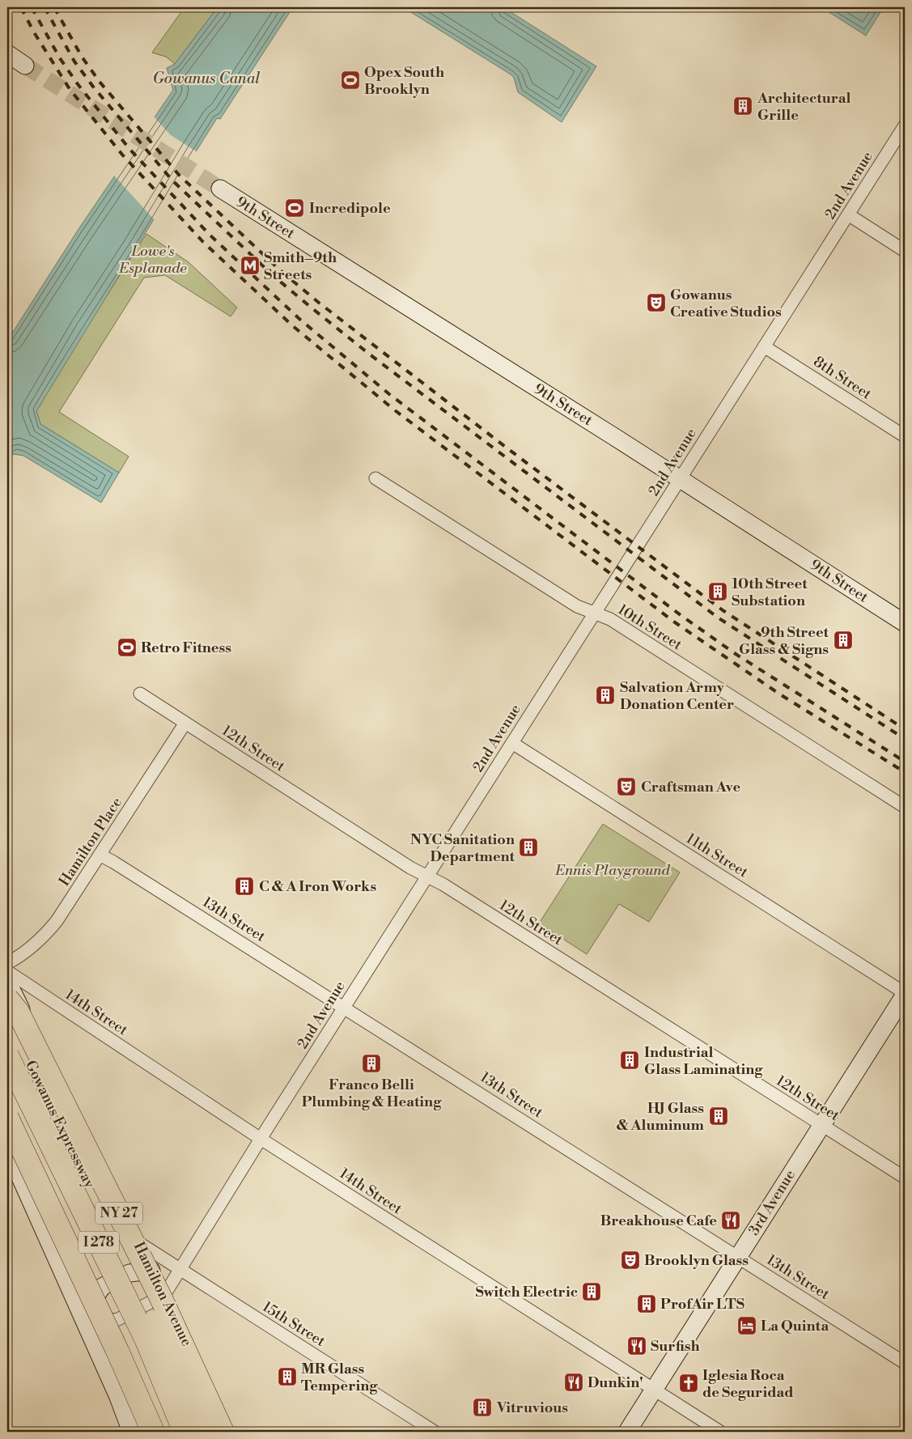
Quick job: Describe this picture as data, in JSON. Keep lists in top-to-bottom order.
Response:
{
  "streets": {
    "highway": ["Gowanus Expressway", "NY 27", "I 278"],
    "main road": ["9th Street", "3rd Avenue", "Hamilton Avenue"],
    "street": [
      "2nd Avenue",
      "8th Street",
      "10th Street",
      "12th Street",
      "Hamilton Place",
      "11th Street",
      "13th Street",
      "14th Street",
      "15th Street"
    ]
  },
  "crossings": [
    ["2nd Avenue", "9th Street"],
    ["2nd Avenue", "8th Street"],
    ["2nd Avenue", "10th Street"],
    ["2nd Avenue", "12th Street"],
    ["2nd Avenue", "11th Street"],
    ["2nd Avenue", "13th Street"],
    ["2nd Avenue", "14th Street"],
    ["2nd Avenue", "Hamilton Avenue"],
    ["2nd Avenue", "15th Street"],
    ["12th Street", "Hamilton Place"],
    ["12th Street", "3rd Avenue"],
    ["Hamilton Place", "13th Street"],
    ["11th Street", "3rd Avenue"],
    ["13th Street", "3rd Avenue"],
    ["14th Street", "3rd Avenue"],
    ["Hamilton Avenue", "15th Street"]
  ],
  "water": ["Gowanus Canal"],
  "parks": ["Lowe's Esplanade", "Ennis Playground"],
  "places": {
    "sports": ["Opex South Brooklyn", "Incredipole", "Retro Fitness"],
    "building": [
      "Architectural Grille",
      "10th Street Substation",
      "9th Street Glass & Signs",
      "Salvation Army Donation Center",
      "NYC Sanitation Department",
      "C & A Iron Works",
      "Industrial Glass Laminating",
      "Franco Belli Plumbing & Heating",
      "HJ Glass & Aluminum",
      "Switch Electric",
      "ProfAir LTS",
      "MR Glass Tempering",
      "Vitruvious"
    ],
    "metro station": ["Smith–9th Streets"],
    "theatre": ["Gowanus Creative Studios", "Craftsman Ave", "Brooklyn Glass"],
    "restaurant": ["Breakhouse Cafe", "Surfish", "Dunkin'"],
    "hotel": ["La Quinta"],
    "church": ["Iglesia Roca de Seguridad"]
  }
}
